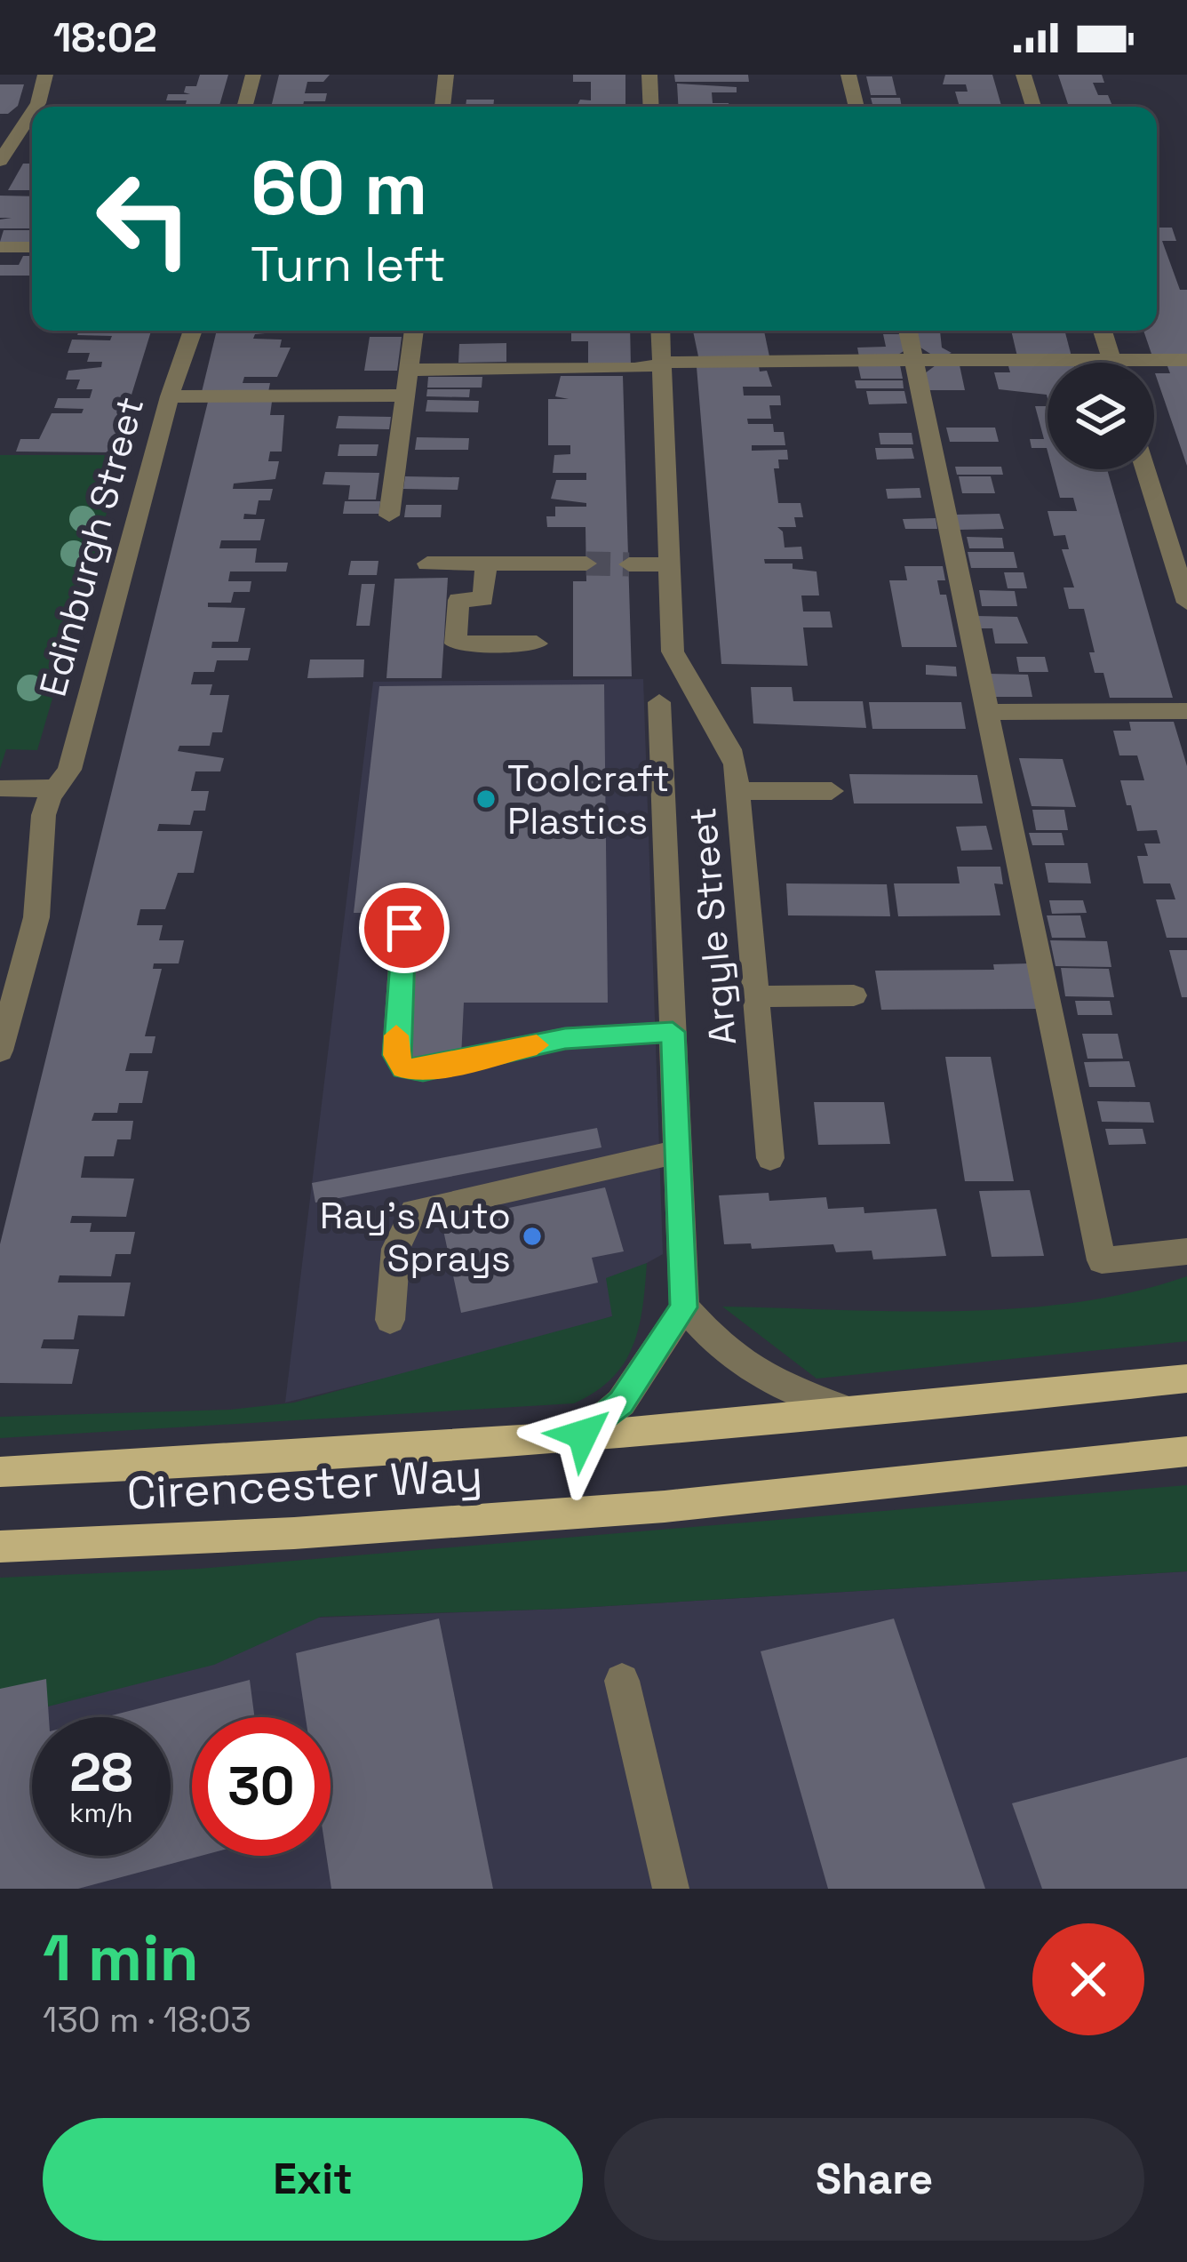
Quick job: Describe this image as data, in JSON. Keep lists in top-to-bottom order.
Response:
{
  "streets": {
    "main road": ["Cirencester Way"],
    "street": ["Edinburgh Street", "Argyle Street"]
  },
  "places": ["Toolcraft Plastics", "Ray's Auto Sprays"],
  "page": {
    "status": "18:02",
    "turn": ["60 m", "Turn left"],
    "speed": "28 km/h",
    "limit": "30",
    "heading": ["1 min", "130 m · 18:03"],
    "buttons": ["Exit", "Share"]
  }
}
